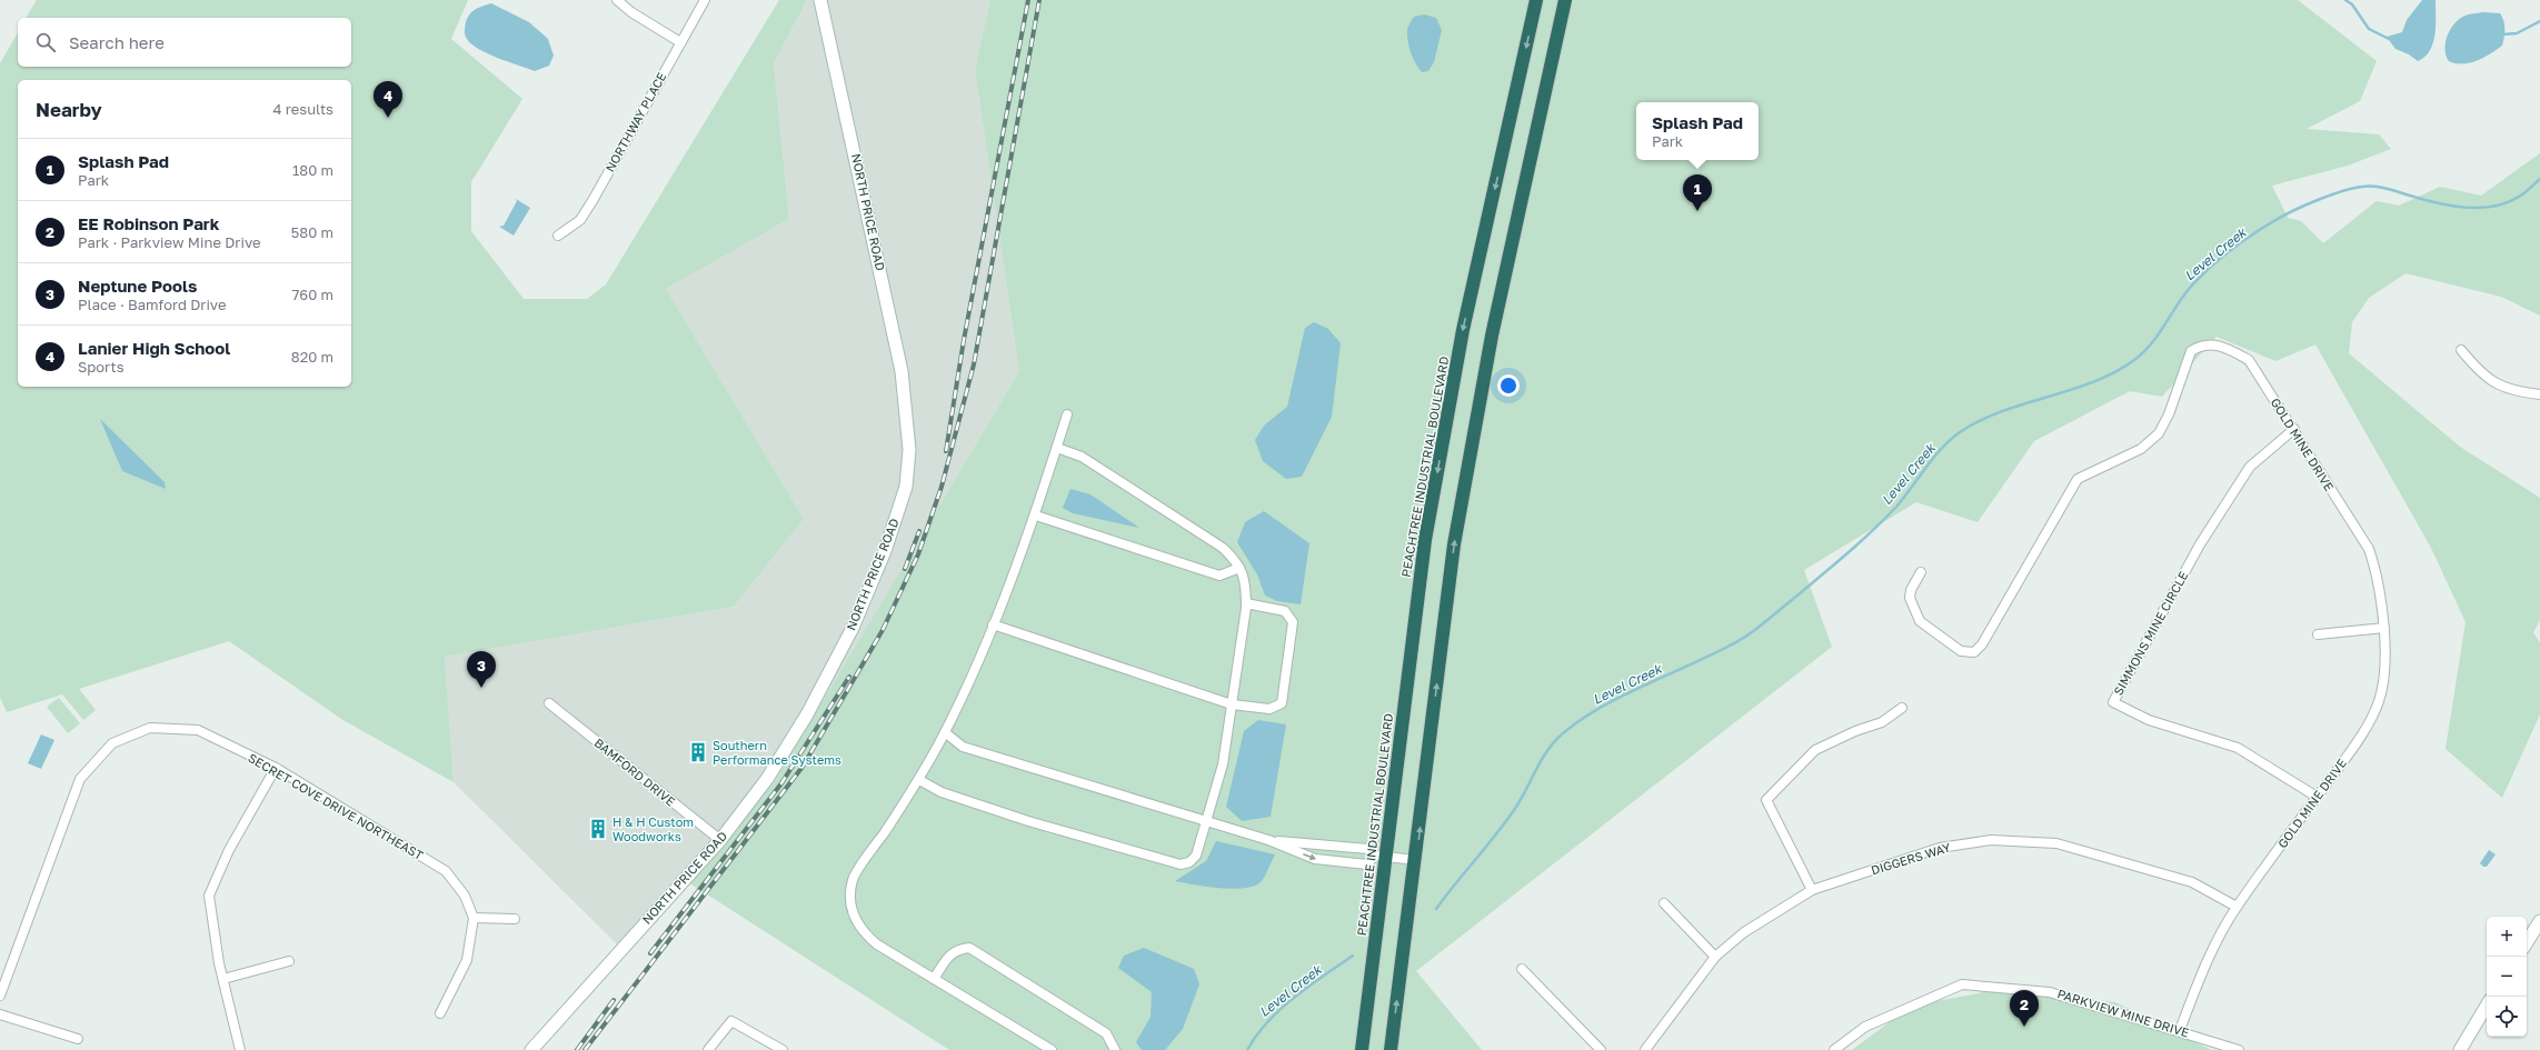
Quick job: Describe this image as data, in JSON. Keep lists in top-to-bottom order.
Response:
{
  "streets": {
    "highway": ["PEACHTREE INDUSTRIAL BOULEVARD"],
    "street": [
      "NORTHWAY PLACE",
      "NORTH PRICE ROAD",
      "GOLD MINE DRIVE",
      "SIMMONS MINE CIRCLE",
      "BAMFORD DRIVE",
      "SECRET COVE DRIVE NORTHEAST",
      "DIGGERS WAY",
      "PARKVIEW MINE DRIVE"
    ]
  },
  "crossings": [
    ["NORTH PRICE ROAD", "BAMFORD DRIVE"],
    ["GOLD MINE DRIVE", "SIMMONS MINE CIRCLE"],
    ["GOLD MINE DRIVE", "DIGGERS WAY"],
    ["GOLD MINE DRIVE", "PARKVIEW MINE DRIVE"]
  ],
  "water": ["Level Creek"],
  "places": {
    "building": ["Southern Performance Systems", "H & H Custom Woodworks"]
  },
  "page": {
    "search": "Search here",
    "heading": ["Nearby", "4 results"],
    "pins": [
      "4",
      "1",
      "3",
      "2"
    ],
    "popup": ["Splash Pad", "Park"],
    "list": [
      {
        "mark": "1",
        "name": "Splash Pad",
        "note": "Park",
        "value": "180 m"
      },
      {
        "mark": "2",
        "name": "EE Robinson Park",
        "note": "Park · Parkview Mine Drive",
        "value": "580 m"
      },
      {
        "mark": "3",
        "name": "Neptune Pools",
        "note": "Place · Bamford Drive",
        "value": "760 m"
      },
      {
        "mark": "4",
        "name": "Lanier High School",
        "note": "Sports",
        "value": "820 m"
      }
    ],
    "map_buttons": ["+", "−"]
  }
}
